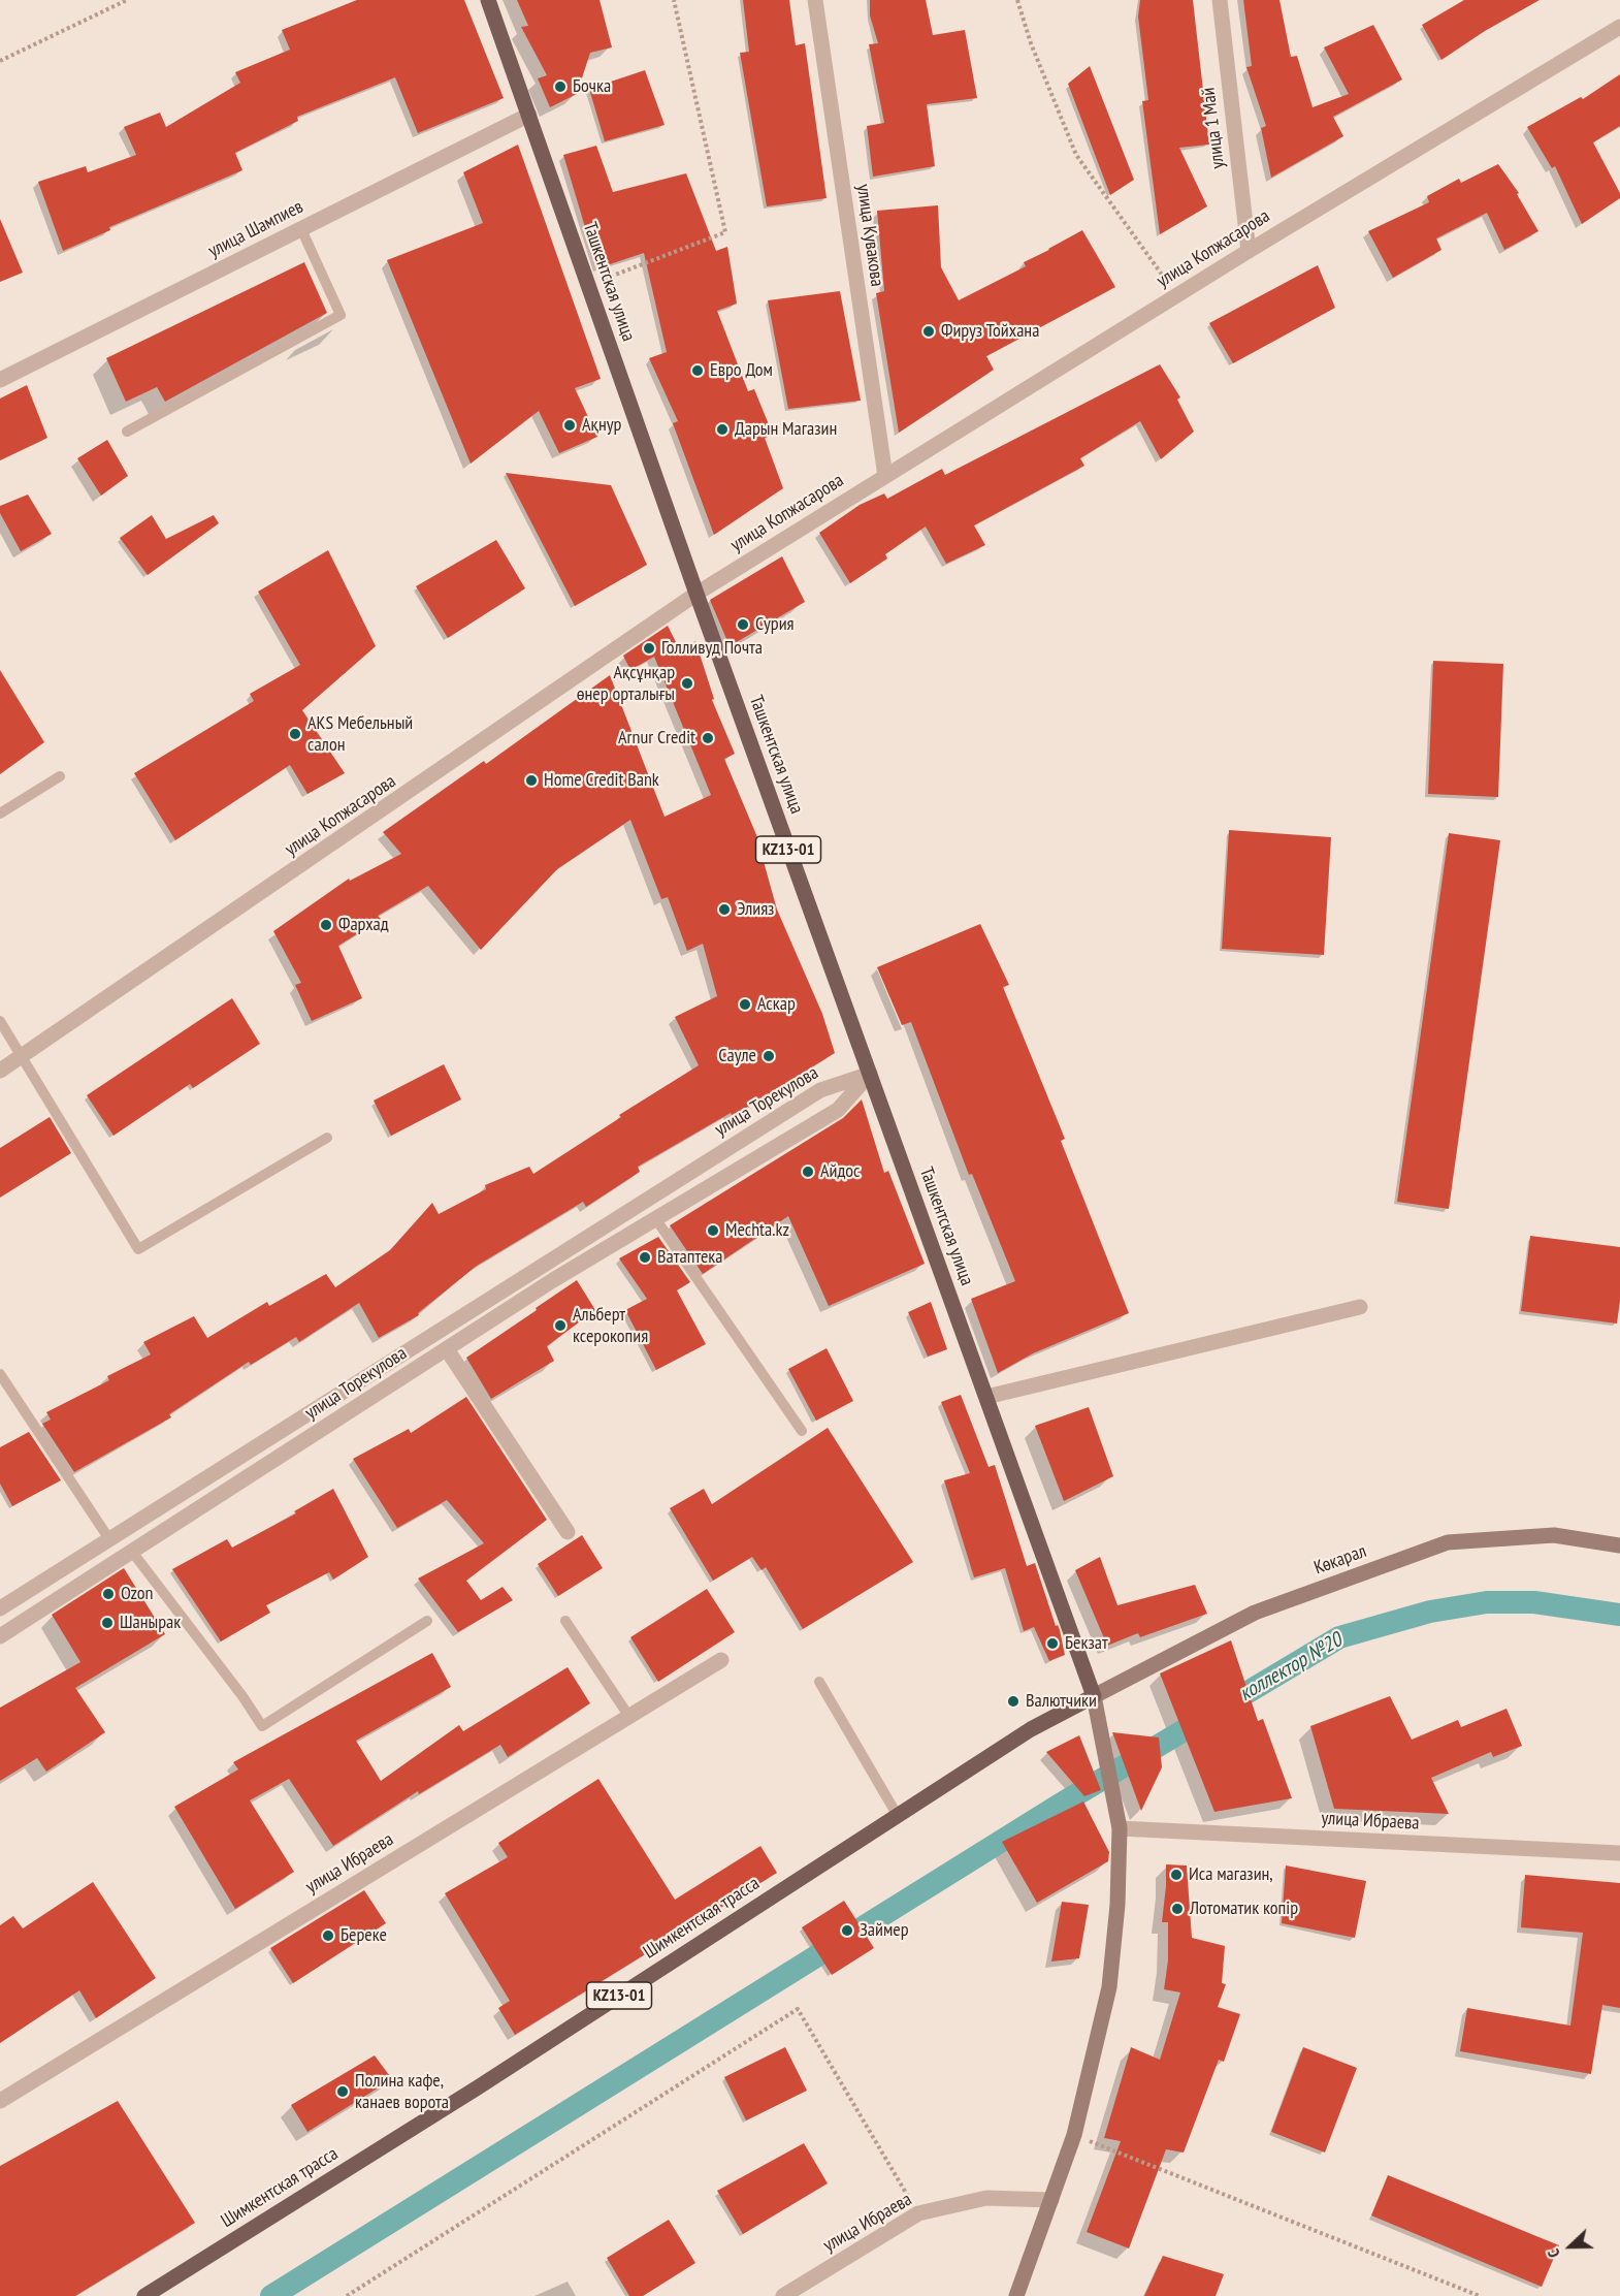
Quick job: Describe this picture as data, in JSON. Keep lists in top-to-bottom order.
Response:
{
  "streets": {
    "main road": [
      "Ташкентская улица",
      "KZ13-01",
      "Көкарал",
      "Шимкентская трасса"
    ],
    "street": [
      "улица 1 Май",
      "улица Шампиев",
      "улица Кувакова",
      "улица Копжасарова",
      "улица Торекулова",
      "улица Ибраева"
    ]
  },
  "crossings": [
    ["улица 1 Май", "улица Копжасарова"],
    ["улица Шампиев", "Ташкентская улица"],
    ["улица Кувакова", "улица Копжасарова"],
    ["улица Копжасарова", "Ташкентская улица"],
    ["Ташкентская улица", "улица Торекулова"],
    ["Ташкентская улица", "Көкарал"],
    ["Ташкентская улица", "Шимкентская трасса"],
    ["Көкарал", "Шимкентская трасса"]
  ],
  "water": ["коллектор №20"],
  "places": [
    "Бочка",
    "Фируз Тойхана",
    "Евро Дом",
    "Ақнур",
    "Дарын Магазин",
    "Сурия",
    "Голливуд Почта",
    "Ақсұнқар өнер орталығы",
    "AKS Мебельный салон",
    "Arnur Credit",
    "Home Credit Bank",
    "Элияз",
    "Фархад",
    "Аскар",
    "Сауле",
    "Айдос",
    "Mechta.kz",
    "Ватаптека",
    "Альберт ксерокопия",
    "Ozon",
    "Шанырак",
    "Бекзат",
    "Валютчики",
    "Иса магазин,",
    "Лотоматик копір",
    "Займер",
    "Береке",
    "Полина кафе, канаев ворота"
  ],
  "north": "left"
}
